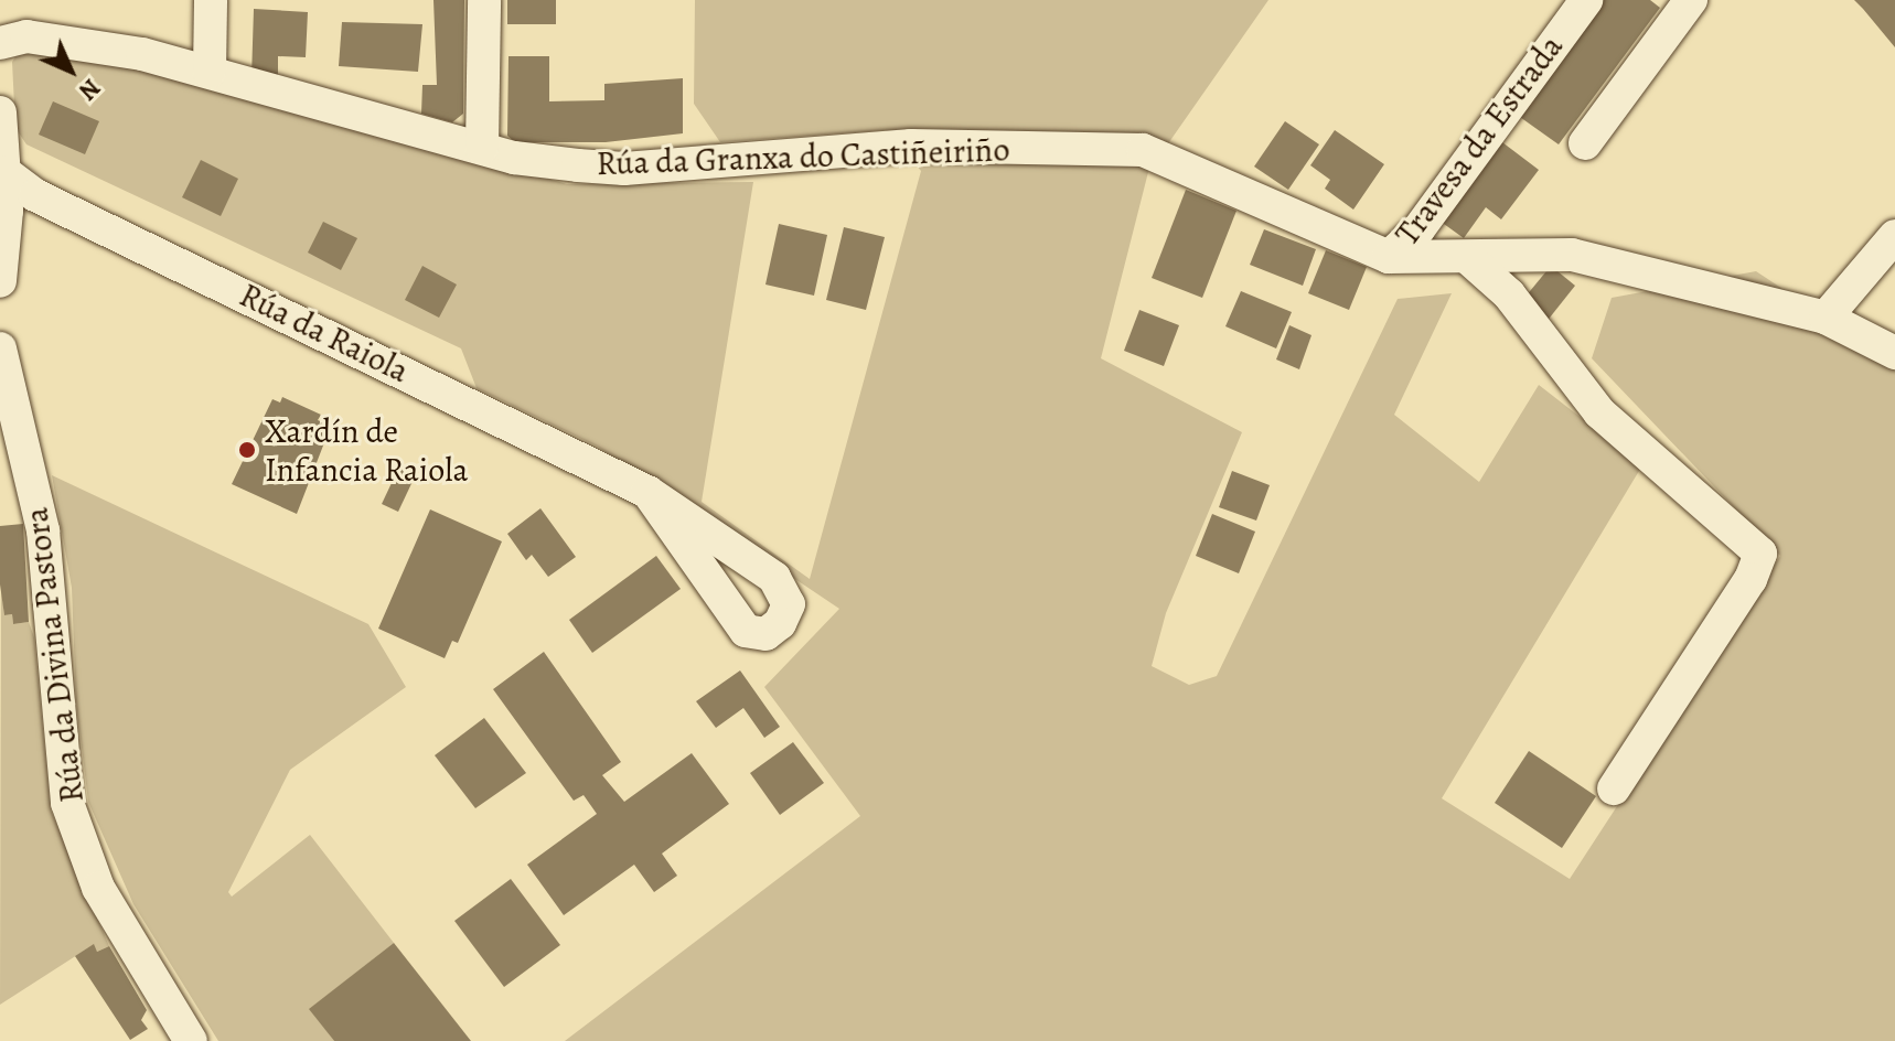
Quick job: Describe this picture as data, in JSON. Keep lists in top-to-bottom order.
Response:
{
  "streets": {
    "street": [
      "Travesa da Estrada",
      "Rúa da Granxa do Castiñeiriño",
      "Rúa da Raiola",
      "Rúa da Divina Pastora"
    ]
  },
  "crossings": [
    ["Travesa da Estrada", "Rúa da Granxa do Castiñeiriño"]
  ],
  "places": ["Xardín de Infancia Raiola"],
  "north": "bottom right"
}
